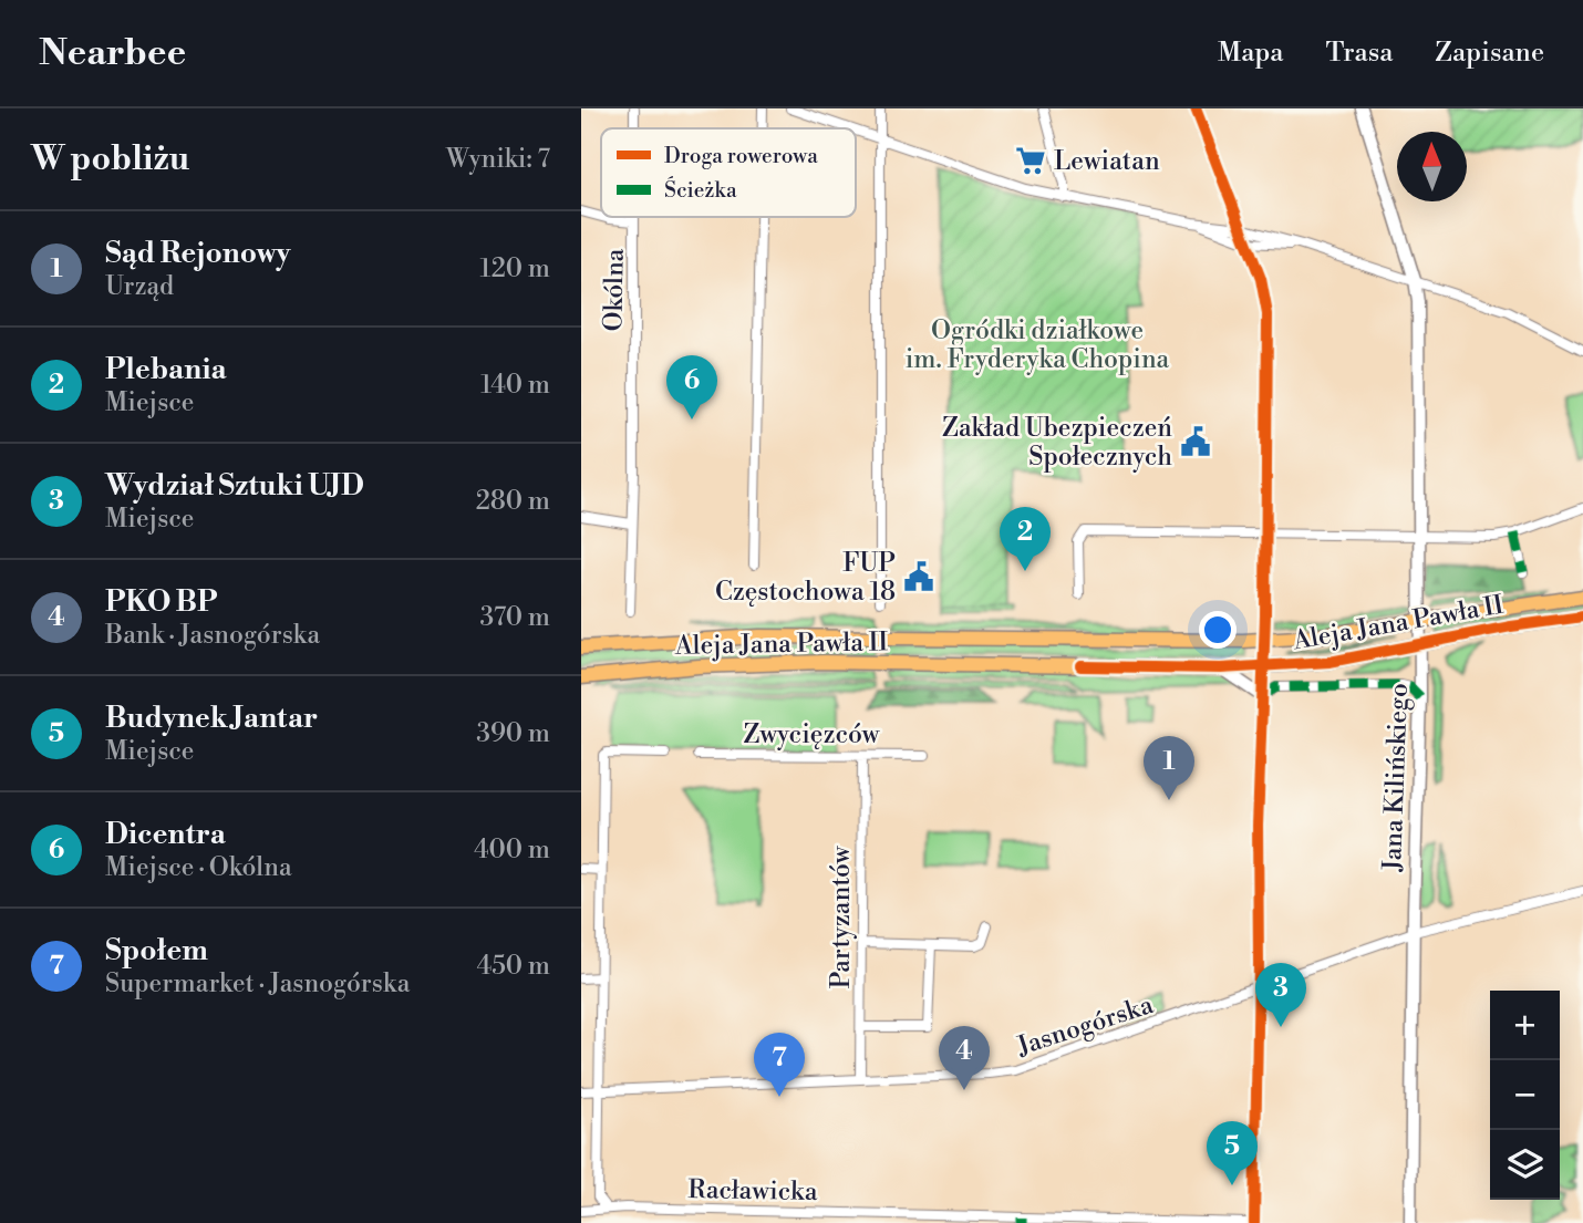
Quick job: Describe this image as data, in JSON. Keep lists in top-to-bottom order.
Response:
{
  "streets": {
    "main road": ["Aleja Jana Pawła II"],
    "street": [
      "Okólna",
      "Zwycięzców",
      "Jana Kilińskiego",
      "Partyzantów",
      "Jasnogórska",
      "Racławicka"
    ]
  },
  "crossings": [
    ["Aleja Jana Pawła II", "Jana Kilińskiego"],
    ["Zwycięzców", "Partyzantów"],
    ["Jana Kilińskiego", "Jasnogórska"],
    ["Partyzantów", "Jasnogórska"]
  ],
  "parks": ["Ogródki działkowe im. Fryderyka Chopina"],
  "places": {
    "supermarket": ["Lewiatan"],
    "public building": ["Zakład Ubezpieczeń Społecznych", "FUP Częstochowa 18"]
  },
  "legend": ["Droga rowerowa", "Ścieżka"],
  "north": "top",
  "page": {
    "header": "Nearbee",
    "nav": ["Mapa", "Trasa", "Zapisane"],
    "heading": ["W pobliżu", "Wyniki: 7"],
    "list": [
      {
        "mark": "1",
        "name": "Sąd Rejonowy",
        "note": "Urząd",
        "value": "120 m"
      },
      {
        "mark": "2",
        "name": "Plebania",
        "note": "Miejsce",
        "value": "140 m"
      },
      {
        "mark": "3",
        "name": "Wydział Sztuki UJD",
        "note": "Miejsce",
        "value": "280 m"
      },
      {
        "mark": "4",
        "name": "PKO BP",
        "note": "Bank · Jasnogórska",
        "value": "370 m"
      },
      {
        "mark": "5",
        "name": "Budynek Jantar",
        "note": "Miejsce",
        "value": "390 m"
      },
      {
        "mark": "6",
        "name": "Dicentra",
        "note": "Miejsce · Okólna",
        "value": "400 m"
      },
      {
        "mark": "7",
        "name": "Społem",
        "note": "Supermarket · Jasnogórska",
        "value": "450 m"
      }
    ],
    "pins": [
      "6",
      "2",
      "1",
      "3",
      "4",
      "7",
      "5"
    ],
    "map_buttons": ["+", "−"]
  }
}
